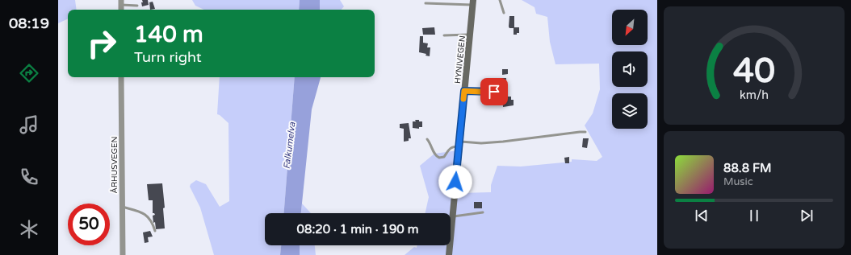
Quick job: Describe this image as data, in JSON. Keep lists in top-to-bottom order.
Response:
{
  "streets": {
    "main road": ["HYNIVEGEN"],
    "street": ["ÅRHUSVEGEN"]
  },
  "water": ["Falkumelva"],
  "north": "bottom left",
  "page": {
    "tabs": "08:19",
    "turn": ["140 m", "Turn right"],
    "song": ["88.8 FM", "Music"],
    "limit": "50",
    "trip": "08:20 · 1 min · 190 m",
    "gauge": ["40", "km/h"]
  }
}
